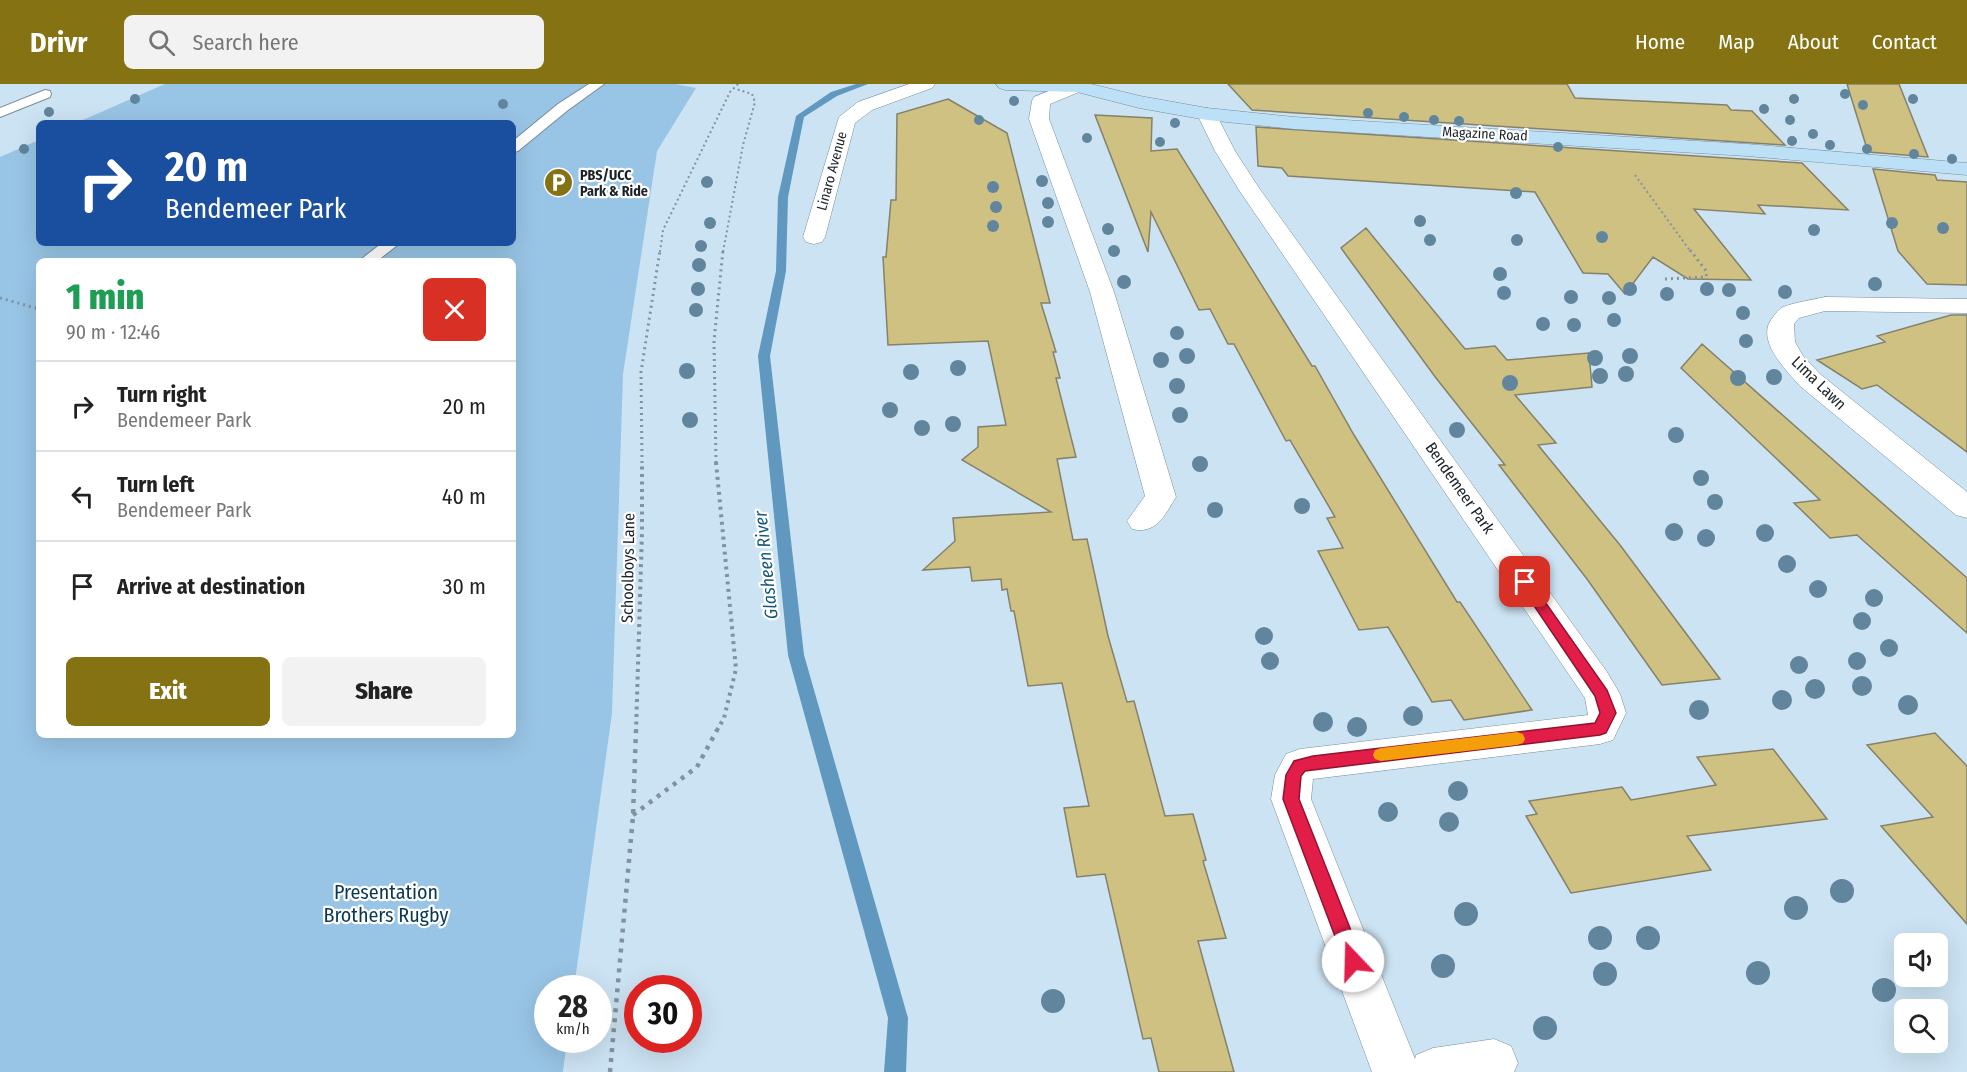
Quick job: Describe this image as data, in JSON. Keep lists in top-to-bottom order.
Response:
{
  "streets": {
    "main road": ["Magazine Road"],
    "street": ["Linaro Avenue", "Lima Lawn", "Bendemeer Park"],
    "path": ["Schoolboys Lane"]
  },
  "crossings": [
    ["Magazine Road", "Bendemeer Park"]
  ],
  "water": ["Glasheen River"],
  "parks": ["Presentation Brothers Rugby"],
  "places": {
    "parking": ["PBS/UCC Park & Ride"]
  },
  "page": {
    "header": "Drivr",
    "search": "Search here",
    "nav": [
      "Home",
      "Map",
      "About",
      "Contact"
    ],
    "turn": ["20 m", "Bendemeer Park"],
    "heading": ["1 min", "90 m · 12:46"],
    "list": [
      {
        "name": "Turn right",
        "note": "Bendemeer Park",
        "value": "20 m"
      },
      {
        "name": "Turn left",
        "note": "Bendemeer Park",
        "value": "40 m"
      },
      {
        "name": "Arrive at destination",
        "value": "30 m"
      }
    ],
    "buttons": ["Exit", "Share"],
    "speed": "28 km/h",
    "limit": "30"
  }
}
